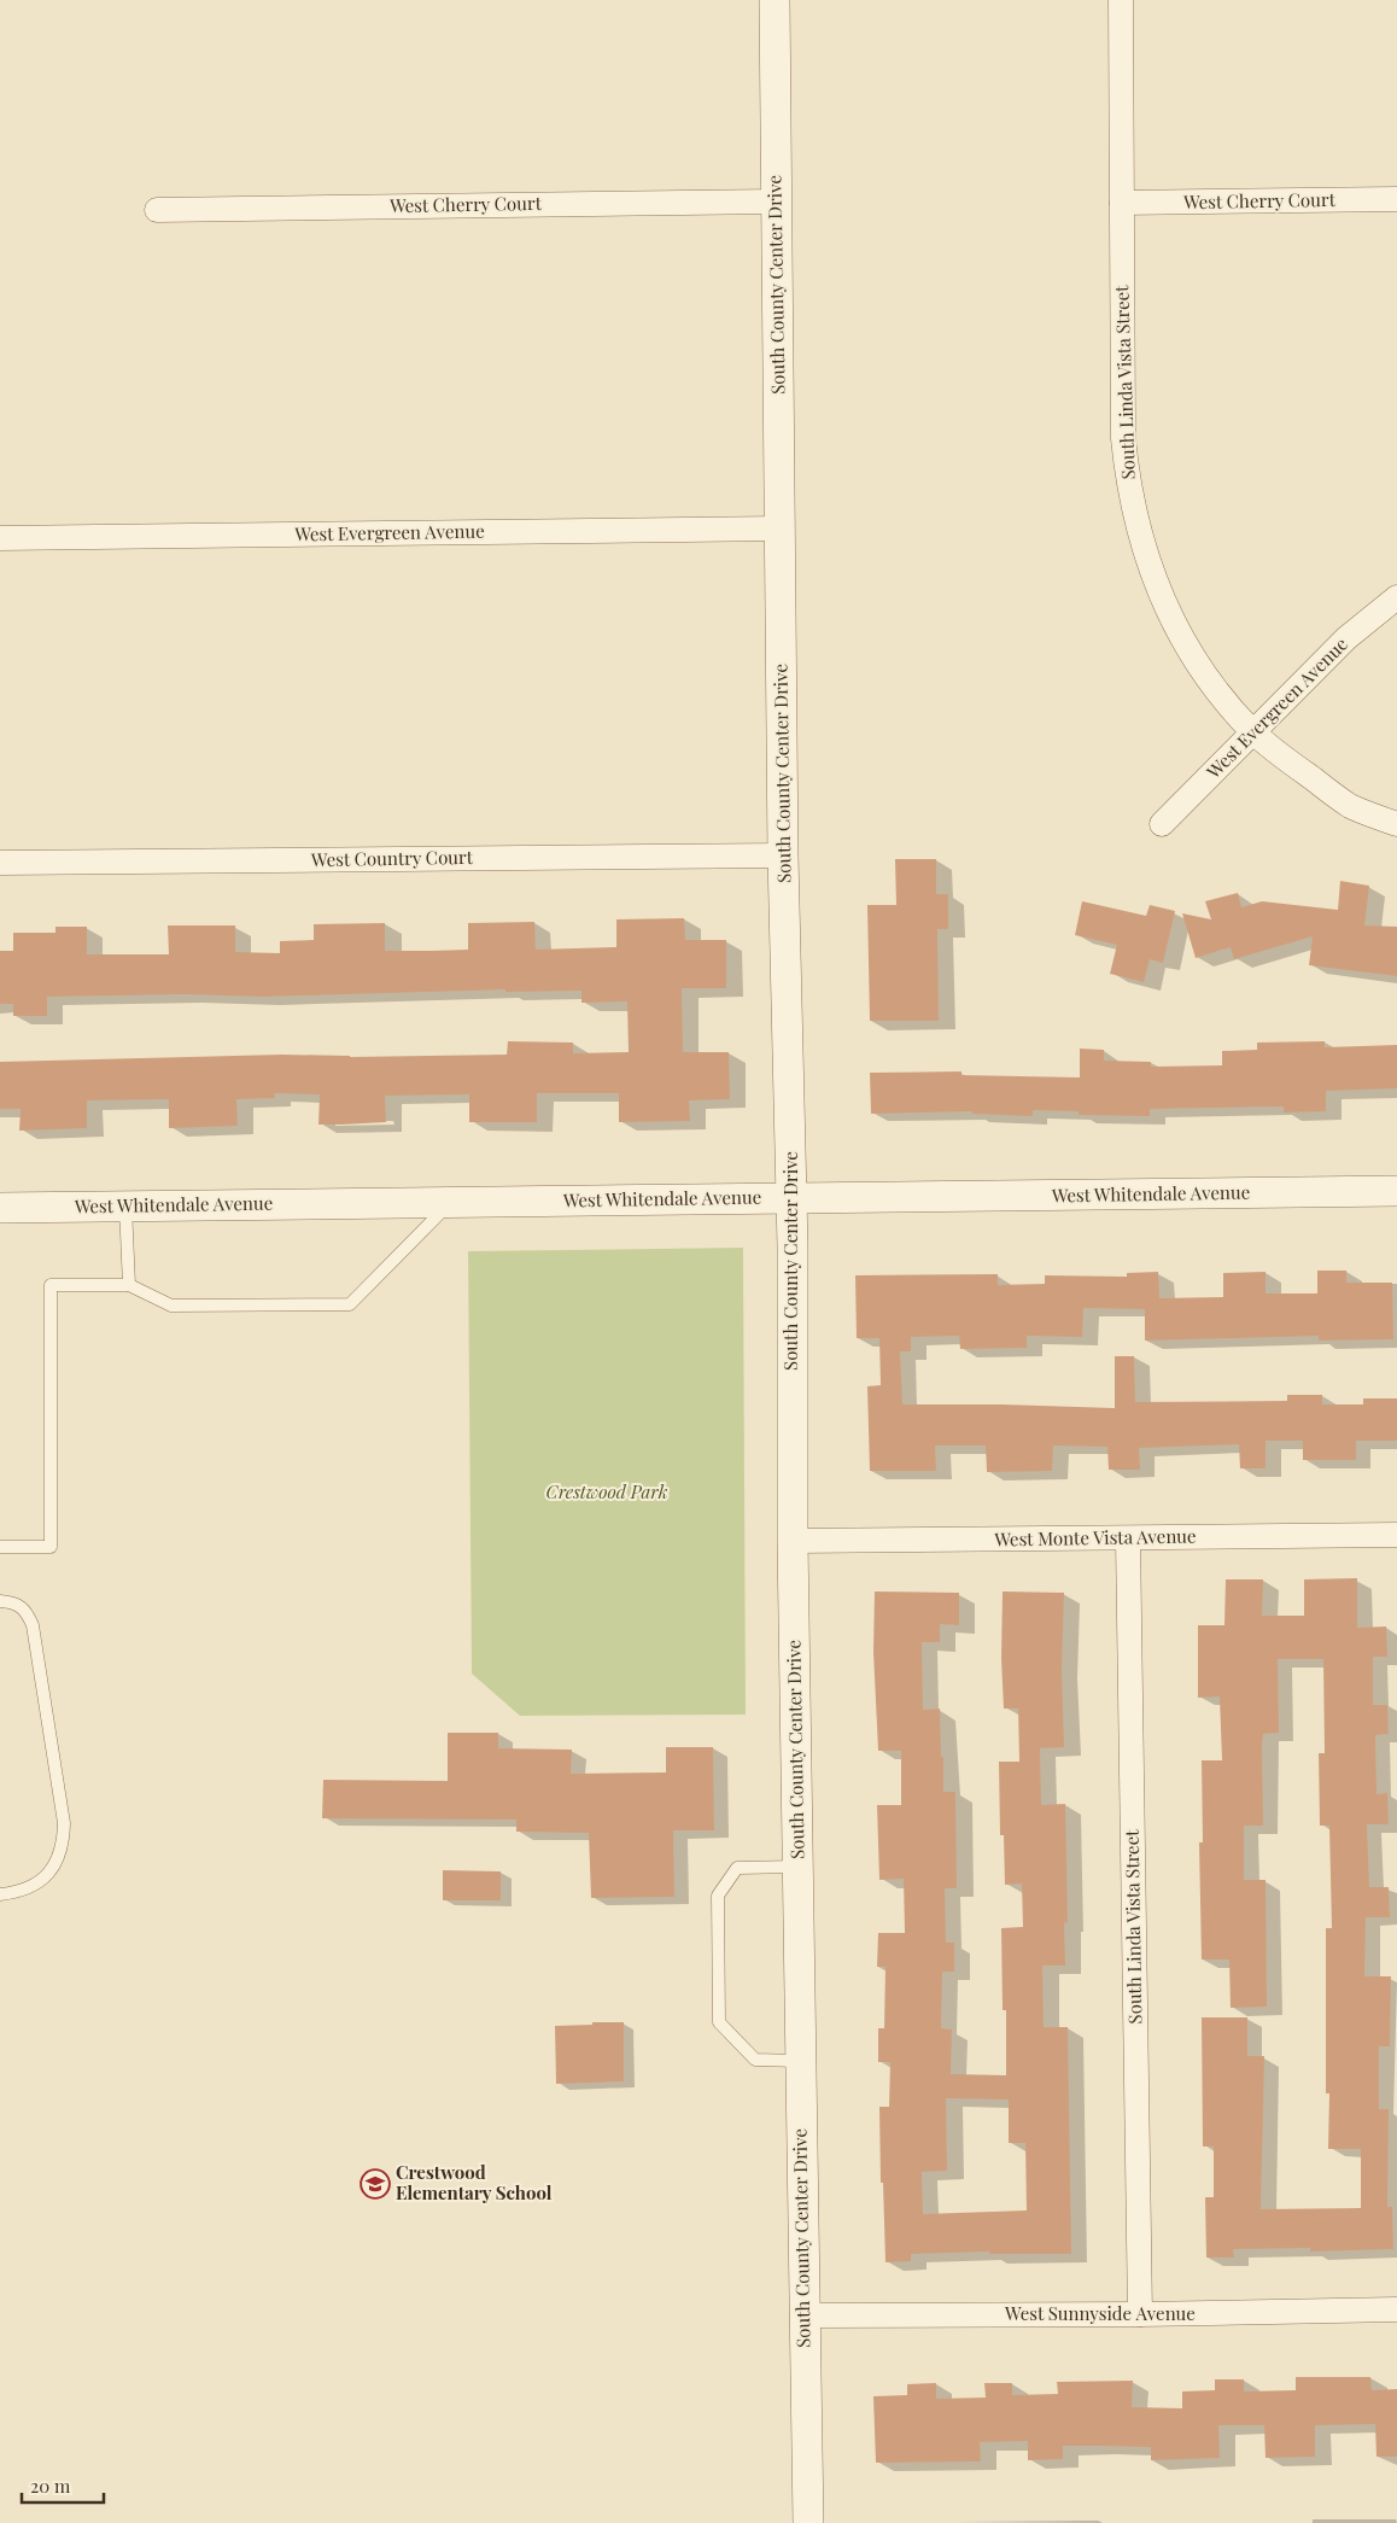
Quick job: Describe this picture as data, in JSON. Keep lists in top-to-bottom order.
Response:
{
  "streets": {
    "street": [
      "West Cherry Court",
      "South County Center Drive",
      "South Linda Vista Street",
      "West Evergreen Avenue",
      "West Country Court",
      "West Whitendale Avenue",
      "West Monte Vista Avenue",
      "West Sunnyside Avenue"
    ]
  },
  "crossings": [
    ["West Cherry Court", "South County Center Drive"],
    ["West Cherry Court", "South Linda Vista Street"],
    ["South County Center Drive", "West Evergreen Avenue"],
    ["South County Center Drive", "West Country Court"],
    ["South County Center Drive", "West Whitendale Avenue"],
    ["South County Center Drive", "West Monte Vista Avenue"],
    ["South County Center Drive", "West Sunnyside Avenue"],
    ["South Linda Vista Street", "West Evergreen Avenue"],
    ["South Linda Vista Street", "West Monte Vista Avenue"],
    ["South Linda Vista Street", "West Sunnyside Avenue"]
  ],
  "parks": ["Crestwood Park"],
  "places": {
    "school or university": ["Crestwood Elementary School"]
  },
  "scale_bar": "20 m"
}
